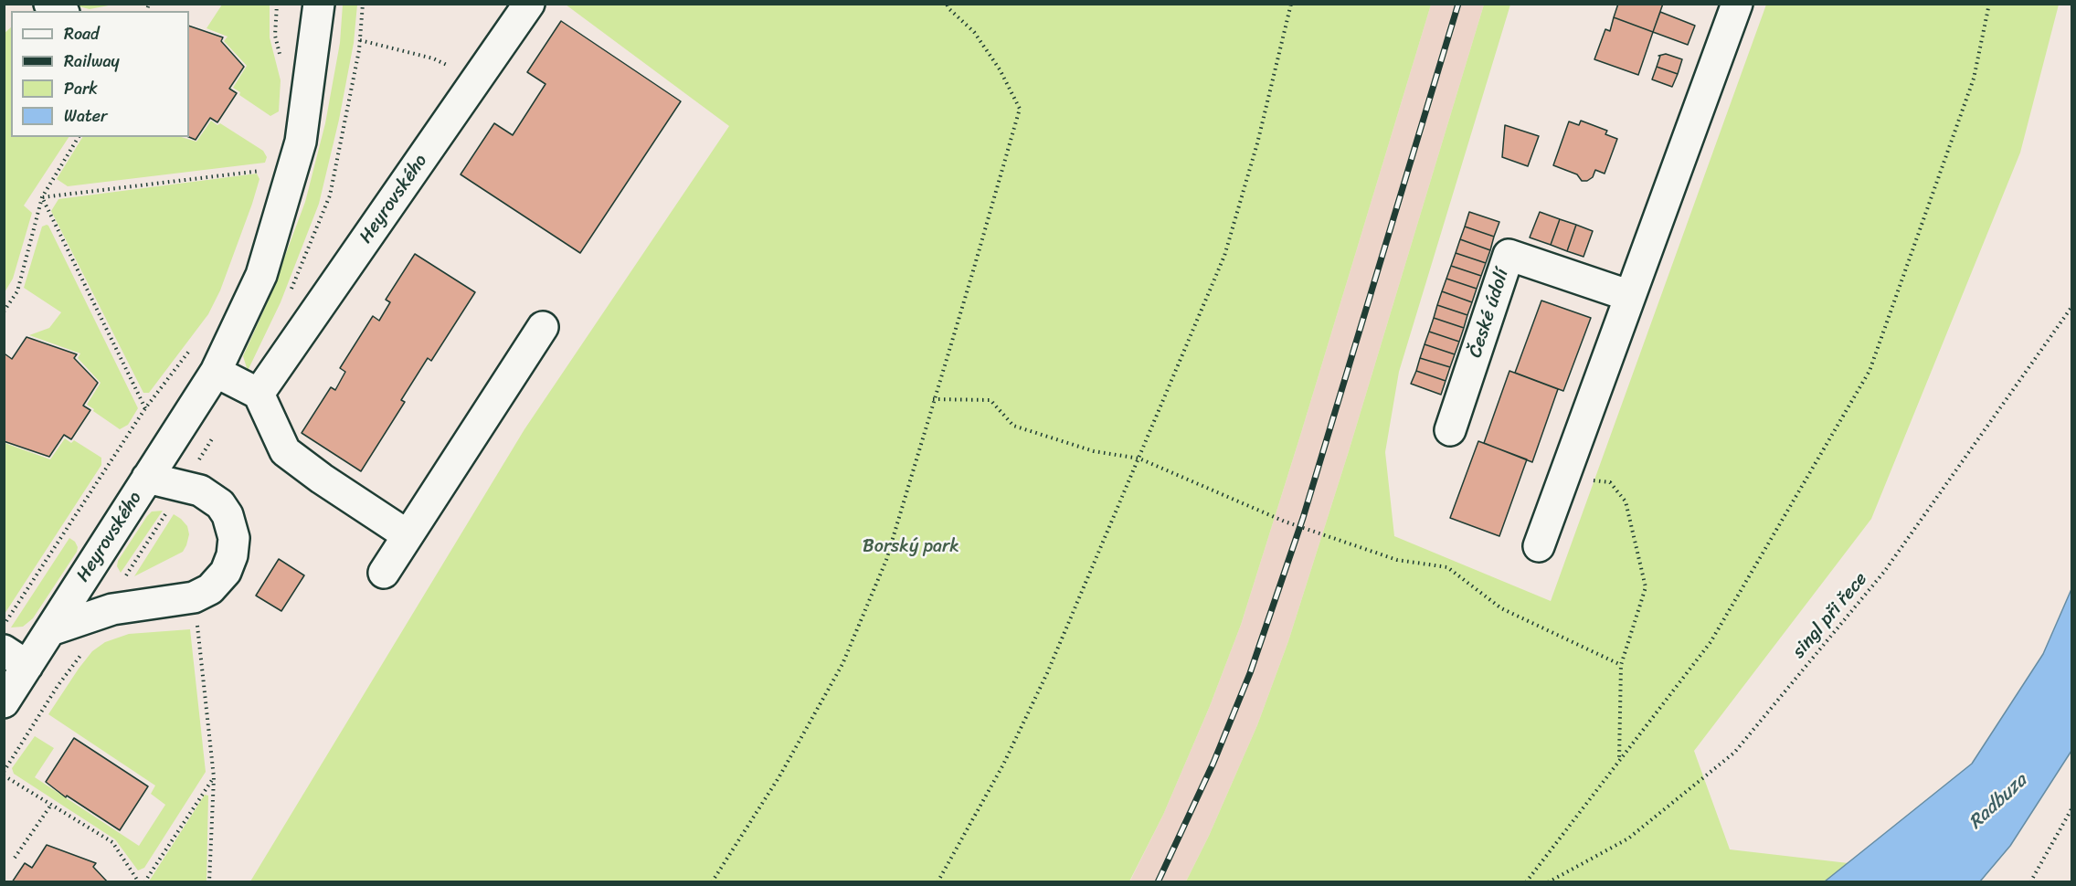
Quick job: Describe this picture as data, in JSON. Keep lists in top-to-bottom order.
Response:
{
  "streets": {
    "street": ["Heyrovského", "České údolí"],
    "path": ["singl při řece"]
  },
  "water": ["Radbuza"],
  "parks": ["Borský park"],
  "legend": [
    "Road",
    "Railway",
    "Park",
    "Water"
  ]
}
